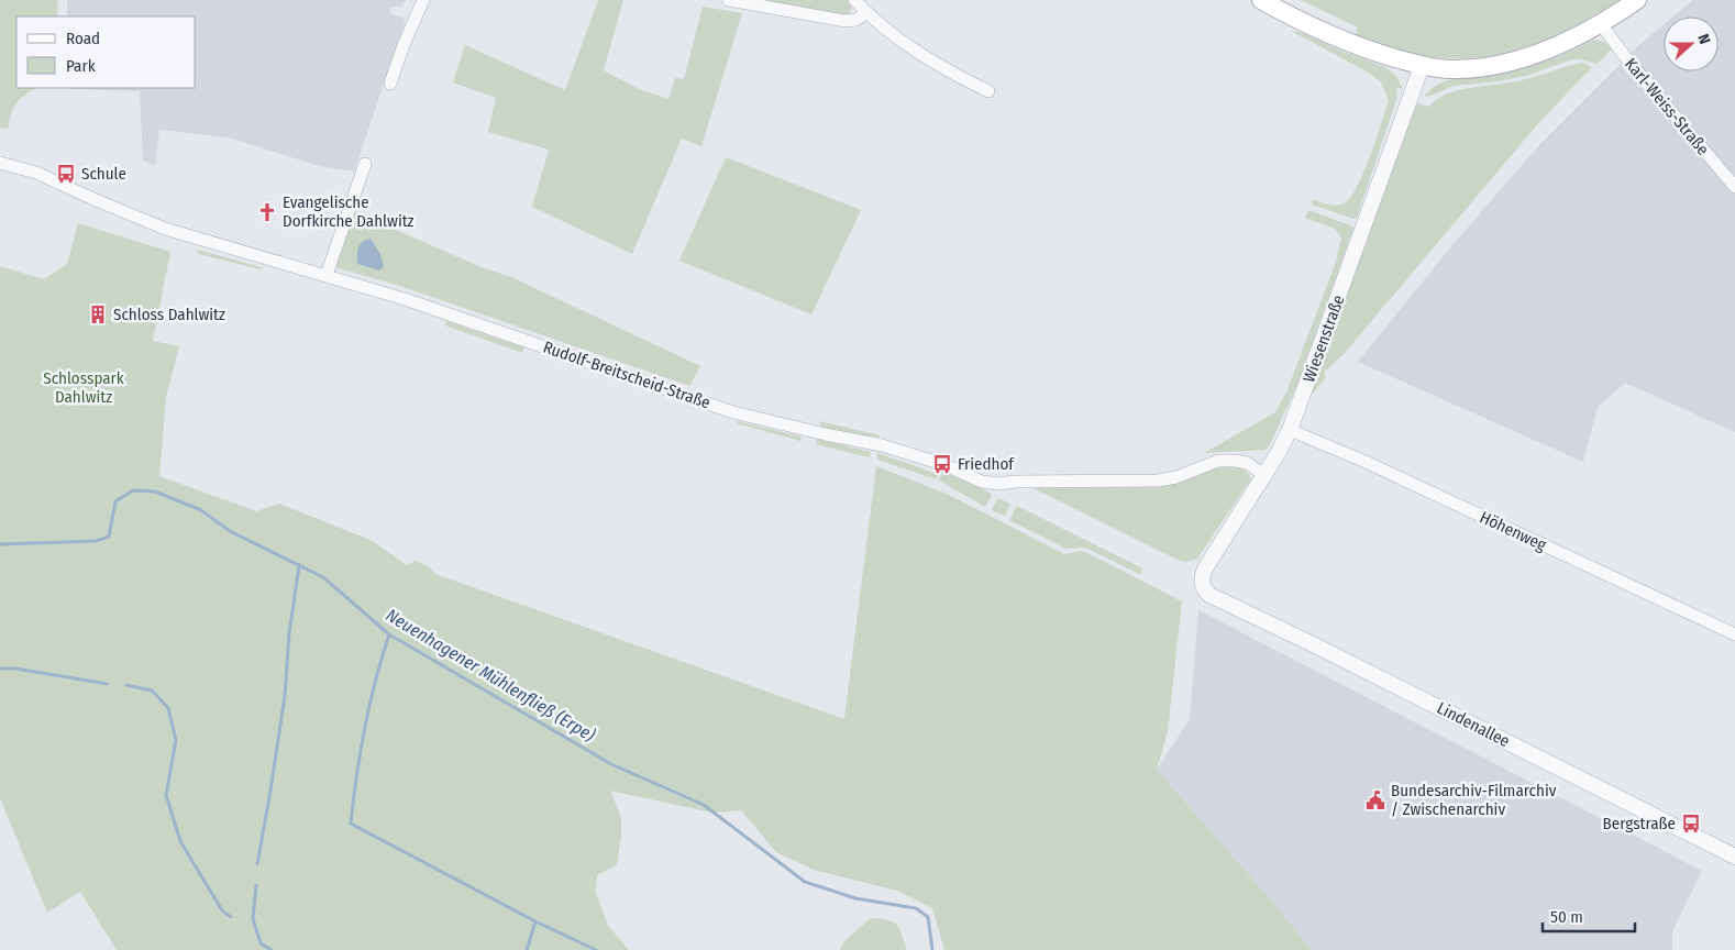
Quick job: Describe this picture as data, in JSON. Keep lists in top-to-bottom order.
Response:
{
  "streets": {
    "street": [
      "Karl-Weiss-Straße",
      "Wiesenstraße",
      "Rudolf-Breitscheid-Straße",
      "Höhenweg",
      "Lindenallee"
    ]
  },
  "crossings": [
    ["Wiesenstraße", "Rudolf-Breitscheid-Straße"],
    ["Wiesenstraße", "Höhenweg"],
    ["Wiesenstraße", "Lindenallee"]
  ],
  "water": ["Neuenhagener Mühlenfließ (Erpe)"],
  "parks": ["Schlosspark Dahlwitz"],
  "places": {
    "bus stop": ["Schule", "Friedhof", "Bergstraße"],
    "church": ["Evangelische Dorfkirche Dahlwitz"],
    "building": ["Schloss Dahlwitz"],
    "public building": ["Bundesarchiv-Filmarchiv / Zwischenarchiv"]
  },
  "legend": ["Road", "Park"],
  "scale_bar": "50 m",
  "north": "right"
}
